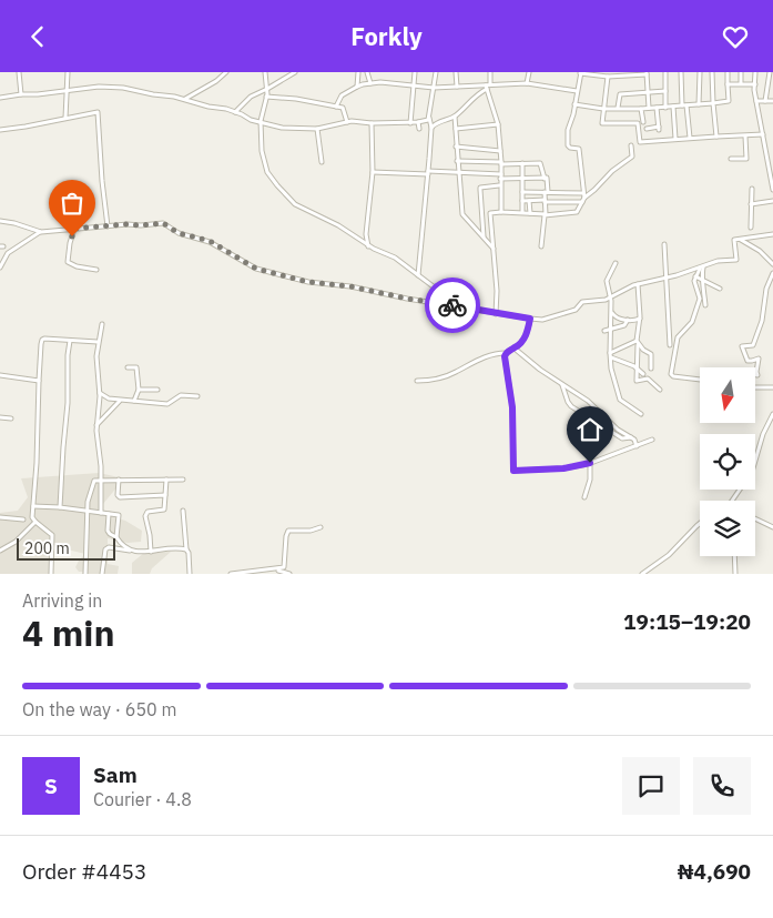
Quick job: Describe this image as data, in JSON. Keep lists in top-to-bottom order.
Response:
{
  "scale_bar": "200 m",
  "north": "bottom",
  "page": {
    "header": "Forkly",
    "scale": "200 m",
    "heading": ["4 min", "Arriving in", "19:15–19:20"],
    "panel": [
      "Sam",
      "Courier · 4.8",
      "Order #4453",
      "₦4,690"
    ],
    "bar": "On the way · 650 m",
    "round": "S"
  }
}
